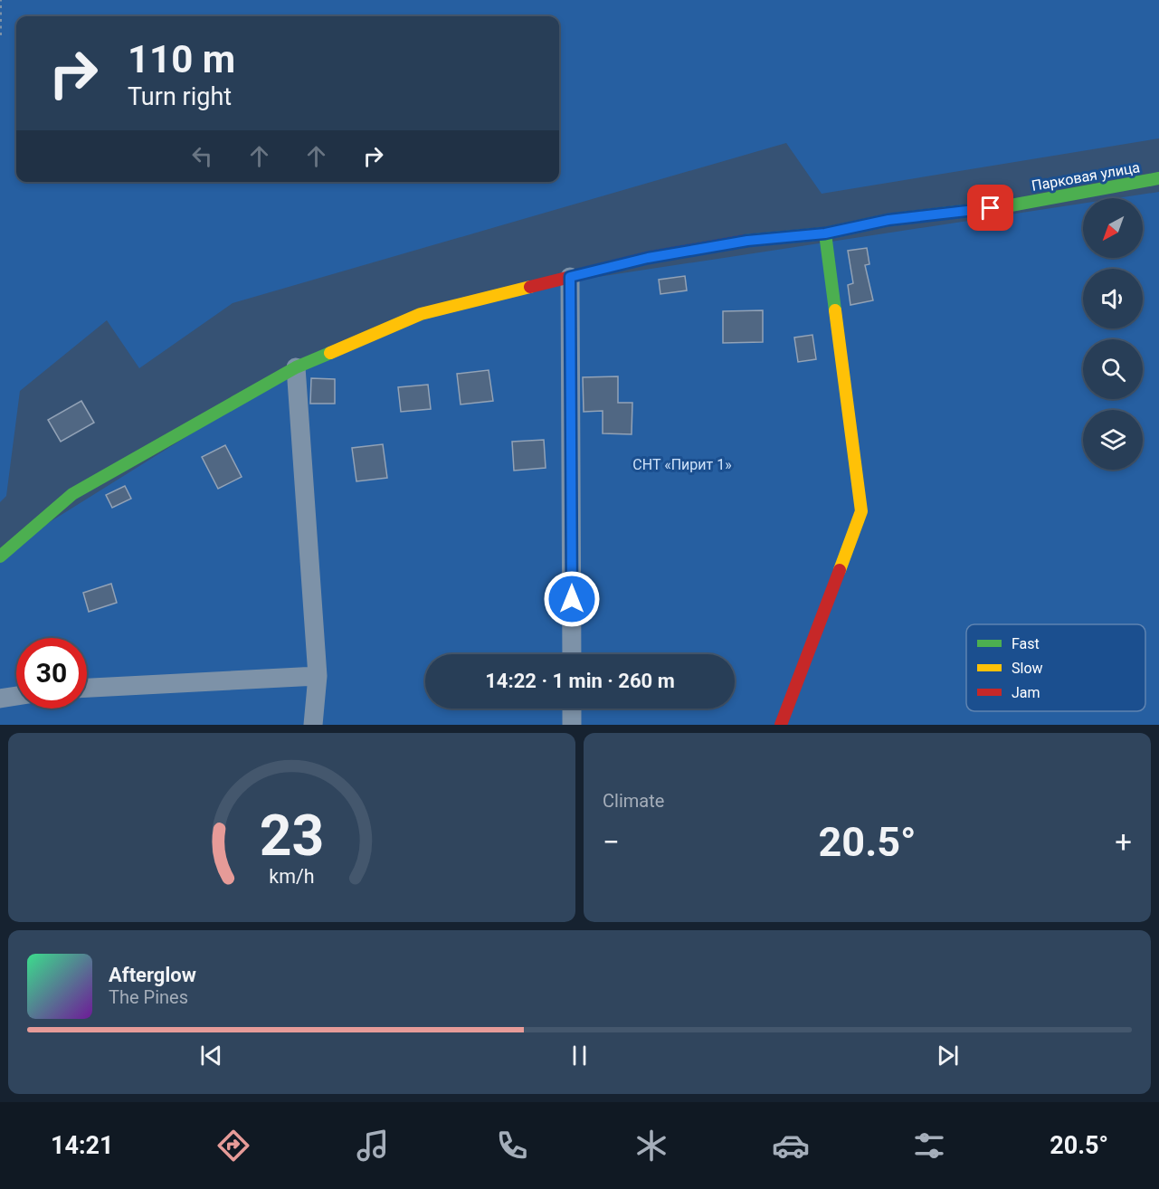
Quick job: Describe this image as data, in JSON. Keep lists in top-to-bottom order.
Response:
{
  "streets": {
    "street": ["Парковая улица"]
  },
  "parks": ["СНТ «Пирит 1»"],
  "legend": ["Fast", "Slow", "Jam"],
  "north": "bottom left",
  "page": {
    "turn": ["110 m", "Turn right"],
    "limit": "30",
    "trip": "14:22 · 1 min · 260 m",
    "tile": "Climate",
    "heat": ["−", "20.5°", "+"],
    "song": ["Afterglow", "The Pines"],
    "tabs": ["14:21", "20.5°"],
    "gauge": ["23", "km/h"]
  }
}
